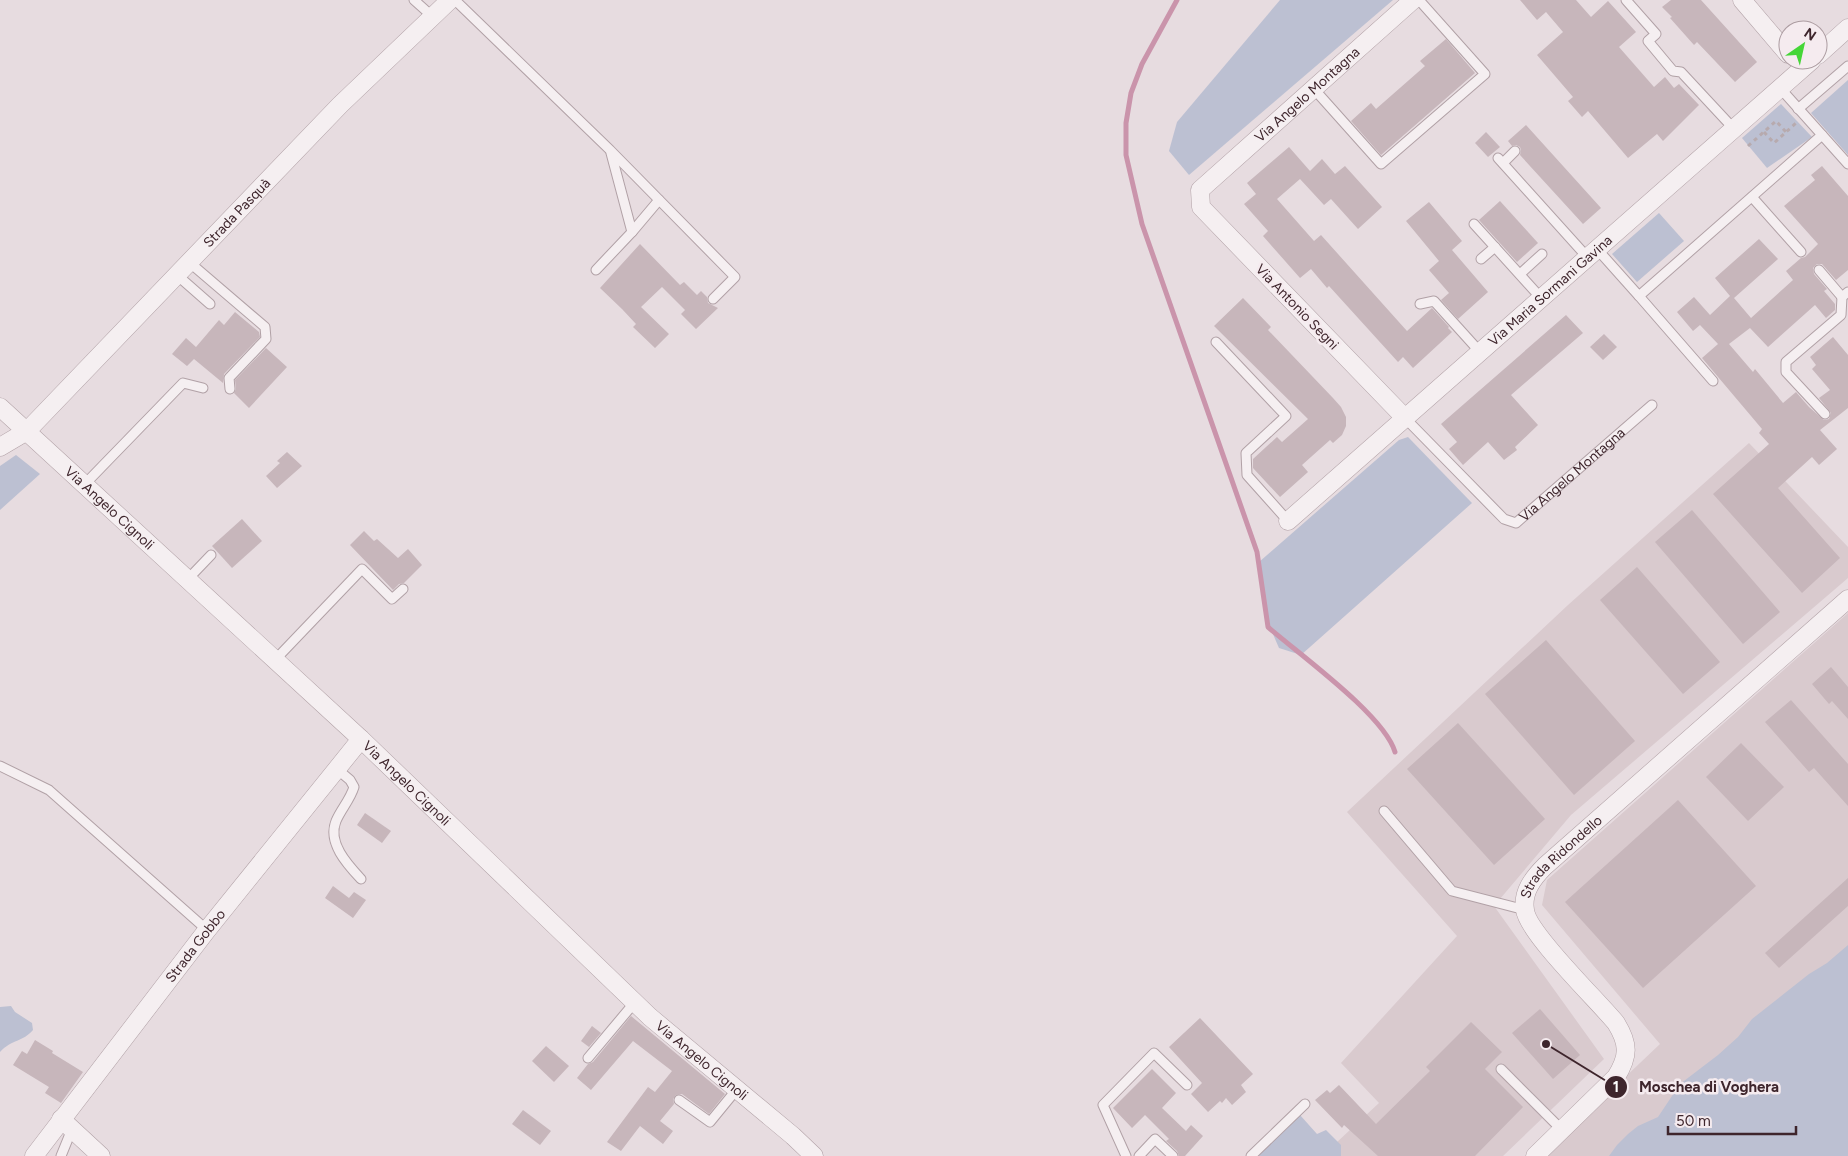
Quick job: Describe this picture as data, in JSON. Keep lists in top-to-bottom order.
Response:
{
  "streets": {
    "street": [
      "Via Angelo Montagna",
      "Strada Pasquà",
      "Via Maria Sormani Gavina",
      "Via Antonio Segni",
      "Via Angelo Cignoli",
      "Strada Ridondello",
      "Strada Gobbo"
    ]
  },
  "crossings": [
    ["Via Angelo Montagna", "Via Maria Sormani Gavina"],
    ["Via Angelo Montagna", "Via Antonio Segni"],
    ["Strada Pasquà", "Via Angelo Cignoli"],
    ["Via Maria Sormani Gavina", "Via Antonio Segni"],
    ["Via Angelo Cignoli", "Strada Gobbo"]
  ],
  "places": ["Moschea di Voghera"],
  "scale_bar": "50 m",
  "north": "top right"
}
